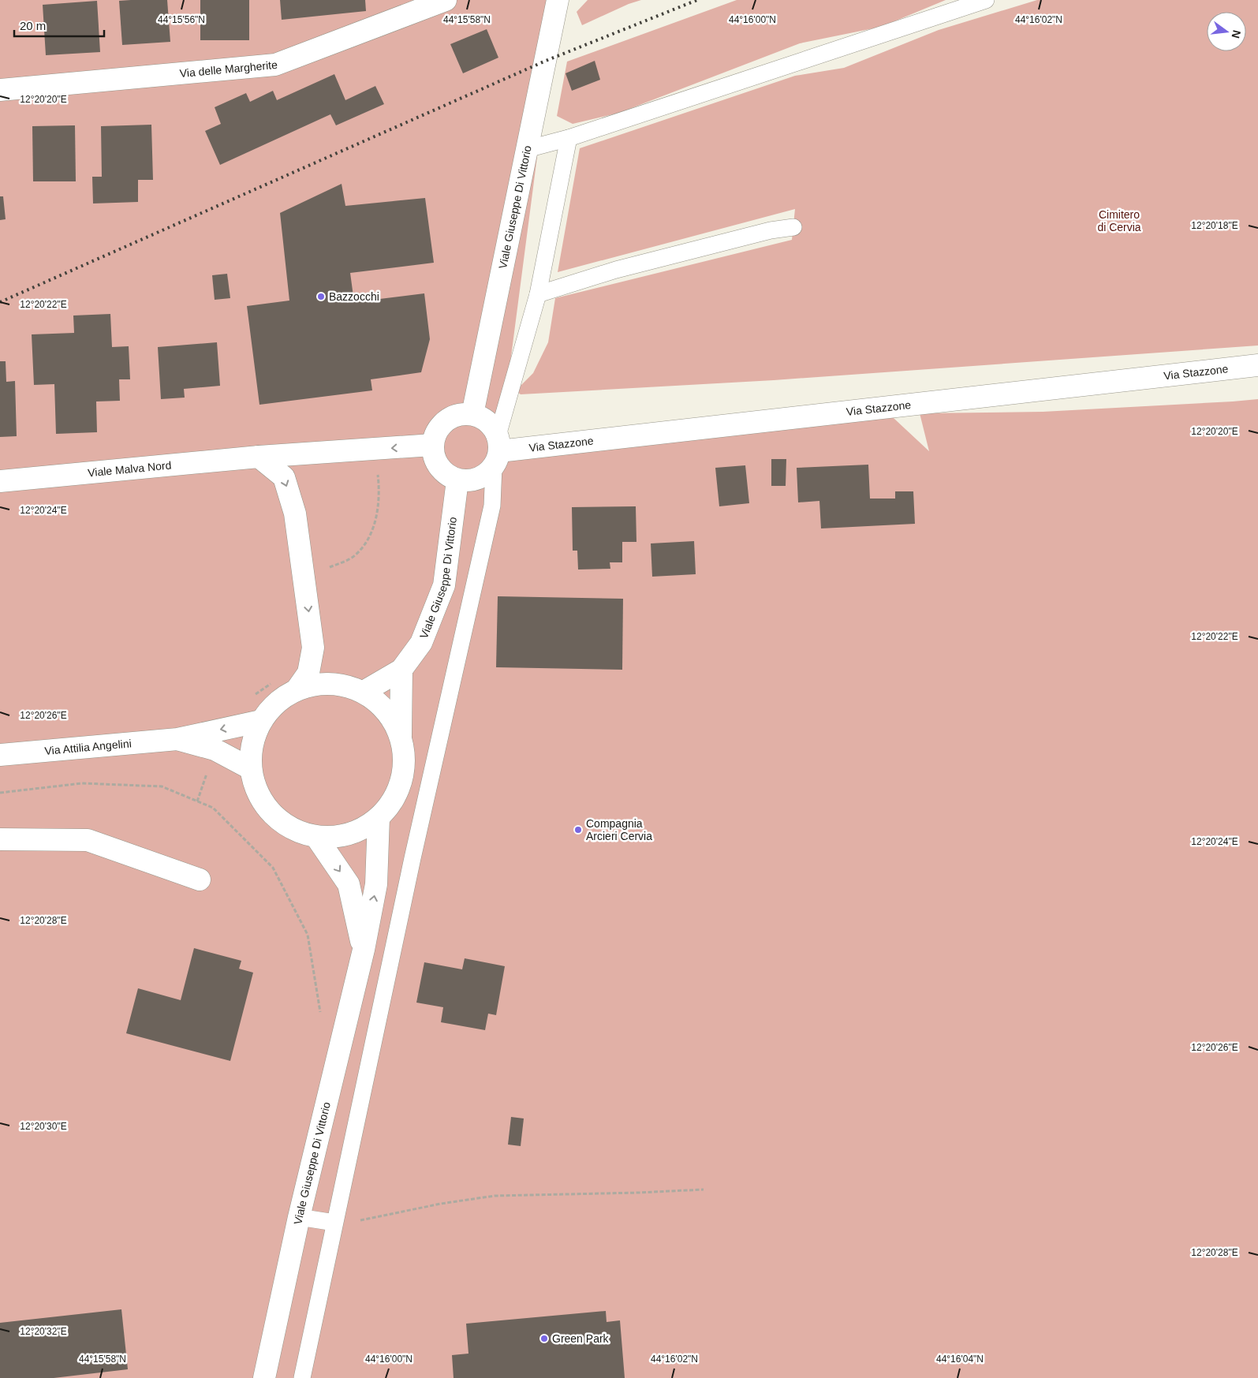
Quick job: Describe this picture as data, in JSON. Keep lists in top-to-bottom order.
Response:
{
  "streets": {
    "street": [
      "Via delle Margherite",
      "Viale Giuseppe Di Vittorio",
      "Via Stazzone",
      "Viale Malva Nord",
      "Via Attilia Angelini"
    ]
  },
  "crossings": [
    ["Viale Giuseppe Di Vittorio", "Via Stazzone"],
    ["Viale Giuseppe Di Vittorio", "Viale Malva Nord"],
    ["Via Stazzone", "Viale Malva Nord"]
  ],
  "parks": ["Cimitero di Cervia"],
  "places": ["Bazzocchi", "Compagnia Arcieri Cervia", "Green Park"],
  "scale_bar": "20 m",
  "north": "right",
  "coordinates": [
    "44°15'56\"N",
    "44°15'58\"N",
    "44°16'00\"N",
    "44°16'02\"N",
    "12°20'20\"E",
    "12°20'18\"E",
    "12°20'22\"E",
    "12°20'24\"E",
    "12°20'26\"E",
    "12°20'28\"E",
    "12°20'30\"E",
    "12°20'32\"E",
    "44°16'04\"N"
  ]
}
